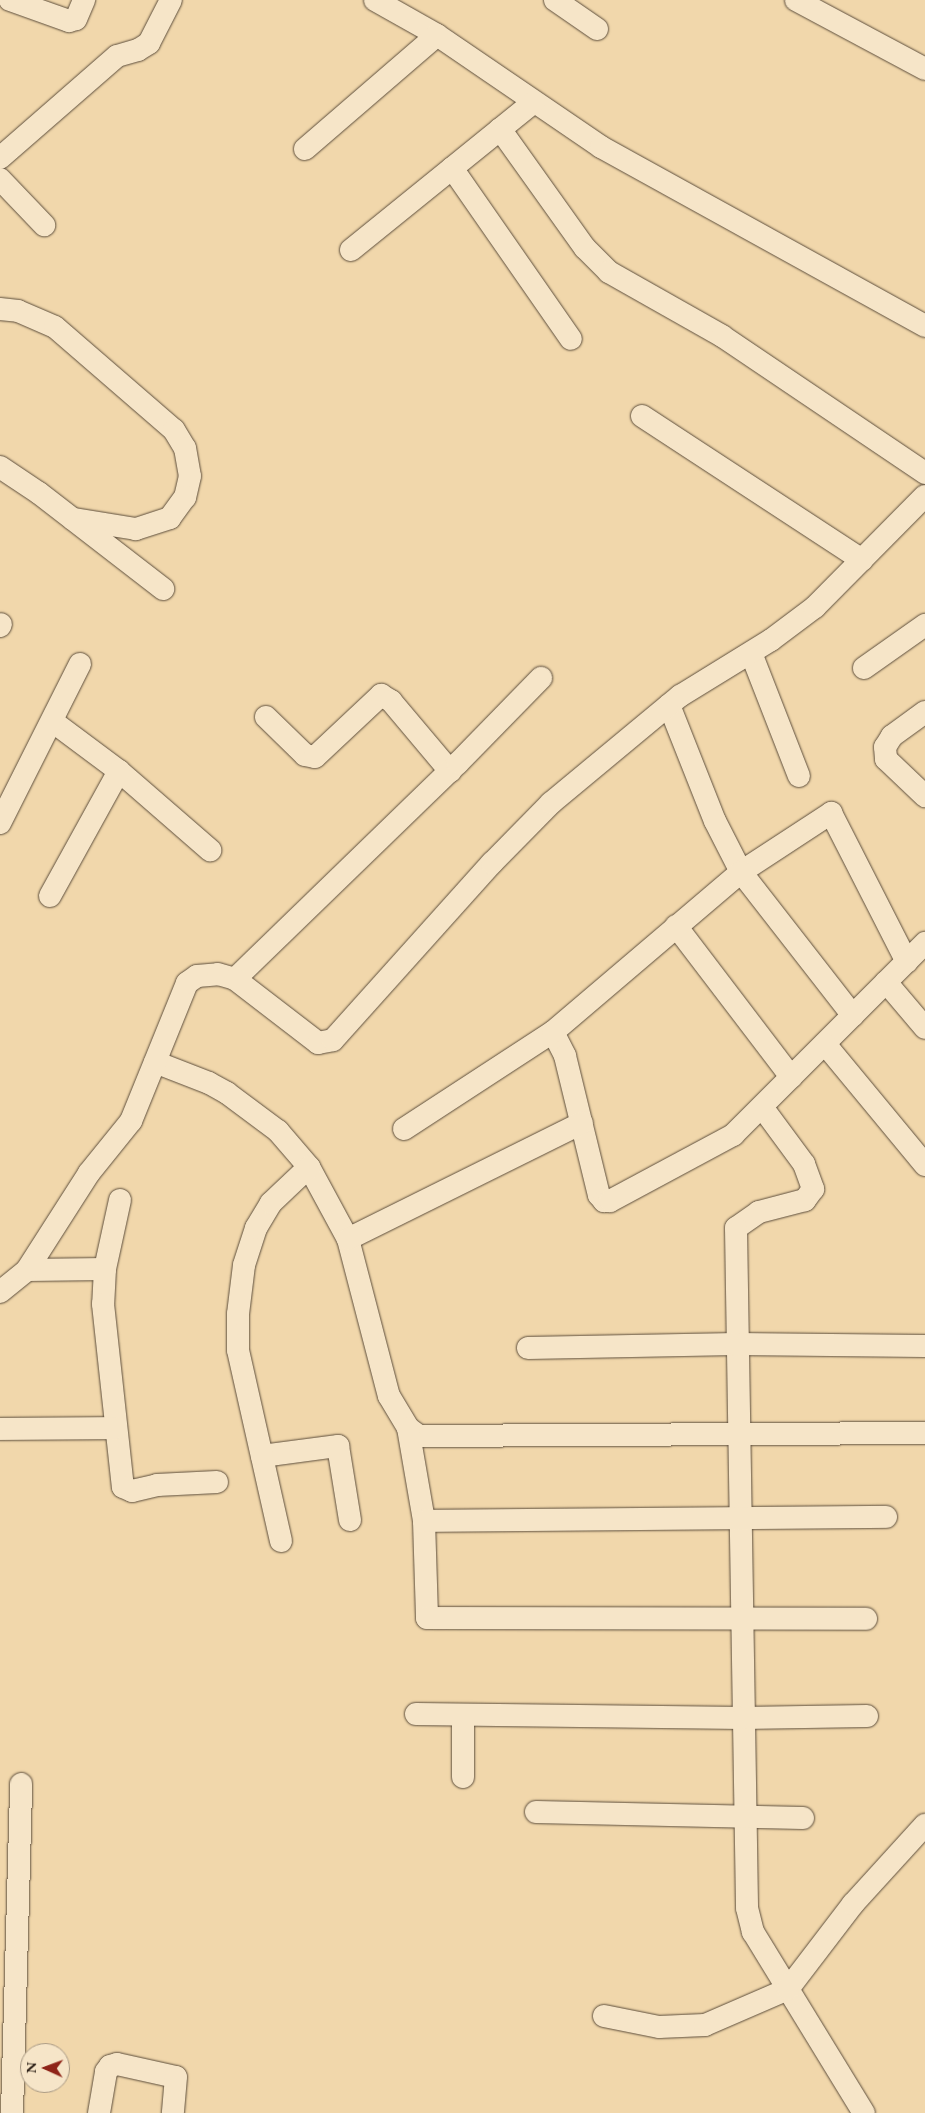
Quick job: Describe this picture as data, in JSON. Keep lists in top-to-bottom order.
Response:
{
  "north": "left"
}
